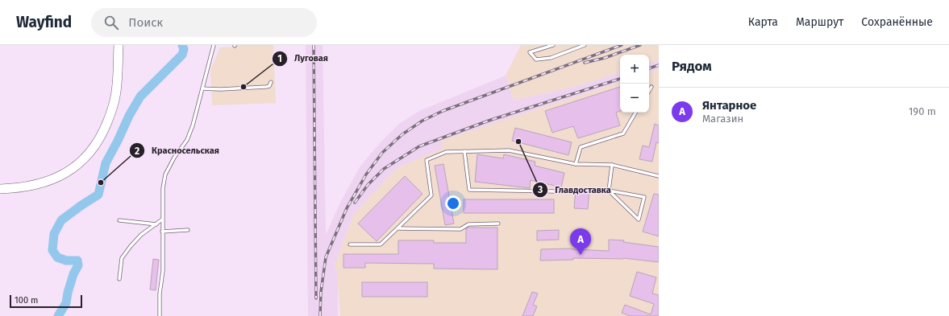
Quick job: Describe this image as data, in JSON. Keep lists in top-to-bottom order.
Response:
{
  "places": ["Луговая", "Главдоставка", "Красносельская"],
  "scale_bar": "100 m",
  "page": {
    "header": "Wayfind",
    "search": "Поиск",
    "nav": ["Карта", "Маршрут", "Сохранённые"],
    "heading": "Рядом",
    "map_buttons": ["+", "−"],
    "list": [
      {
        "mark": "A",
        "name": "Янтарное",
        "note": "Магазин",
        "value": "190 m"
      }
    ],
    "pins": "A",
    "scale": "100 m"
  }
}
